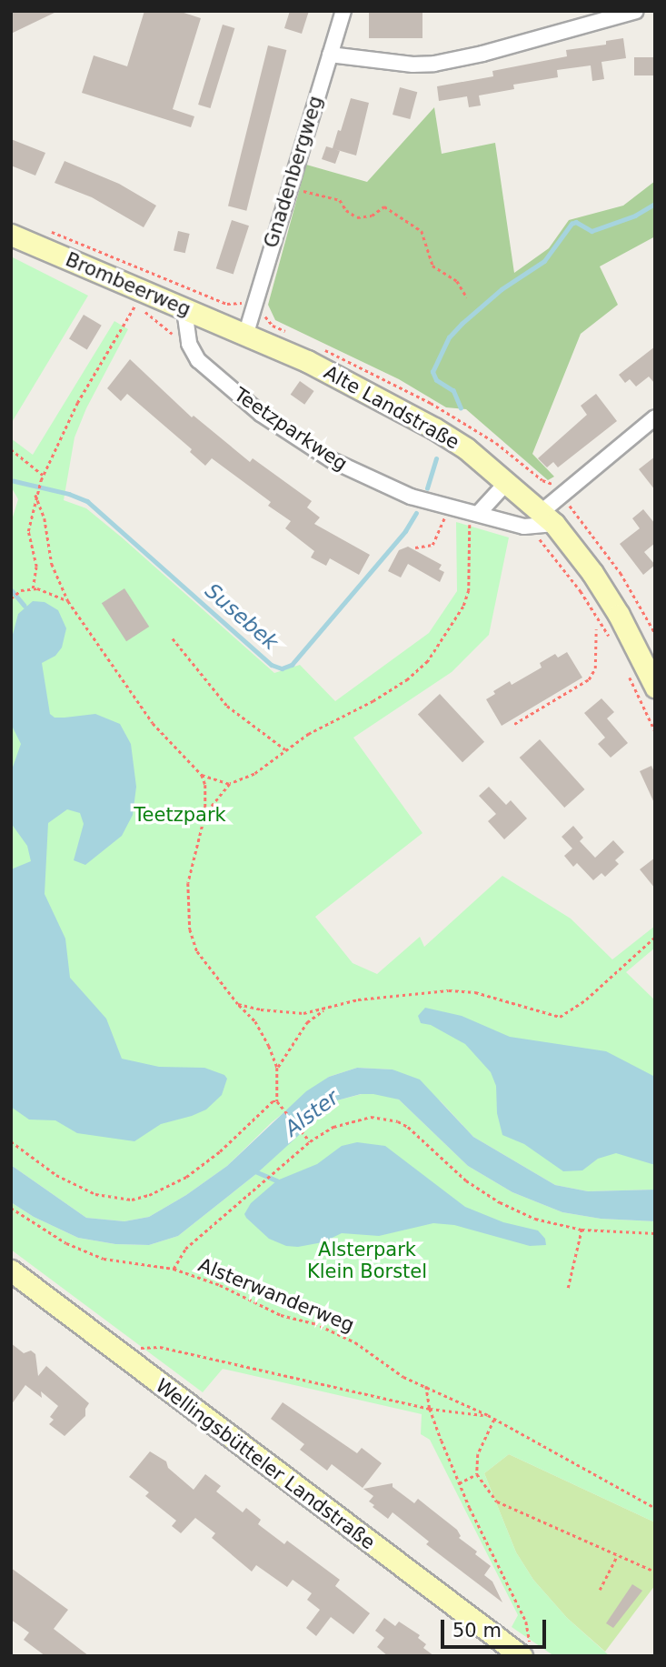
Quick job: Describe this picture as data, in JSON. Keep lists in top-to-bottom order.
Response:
{
  "streets": {
    "main road": ["Brombeerweg", "Alte Landstraße", "Wellingsbütteler Landstraße"],
    "street": ["Gnadenbergweg", "Teetzparkweg"],
    "path": ["Alsterwanderweg"]
  },
  "crossings": [
    ["Gnadenbergweg", "Brombeerweg"],
    ["Gnadenbergweg", "Alte Landstraße"],
    ["Brombeerweg", "Alte Landstraße"],
    ["Brombeerweg", "Teetzparkweg"],
    ["Alte Landstraße", "Teetzparkweg"]
  ],
  "water": ["Susebek", "Alster"],
  "parks": ["Teetzpark", "Alsterpark Klein Borstel"],
  "scale_bar": "50 m"
}
